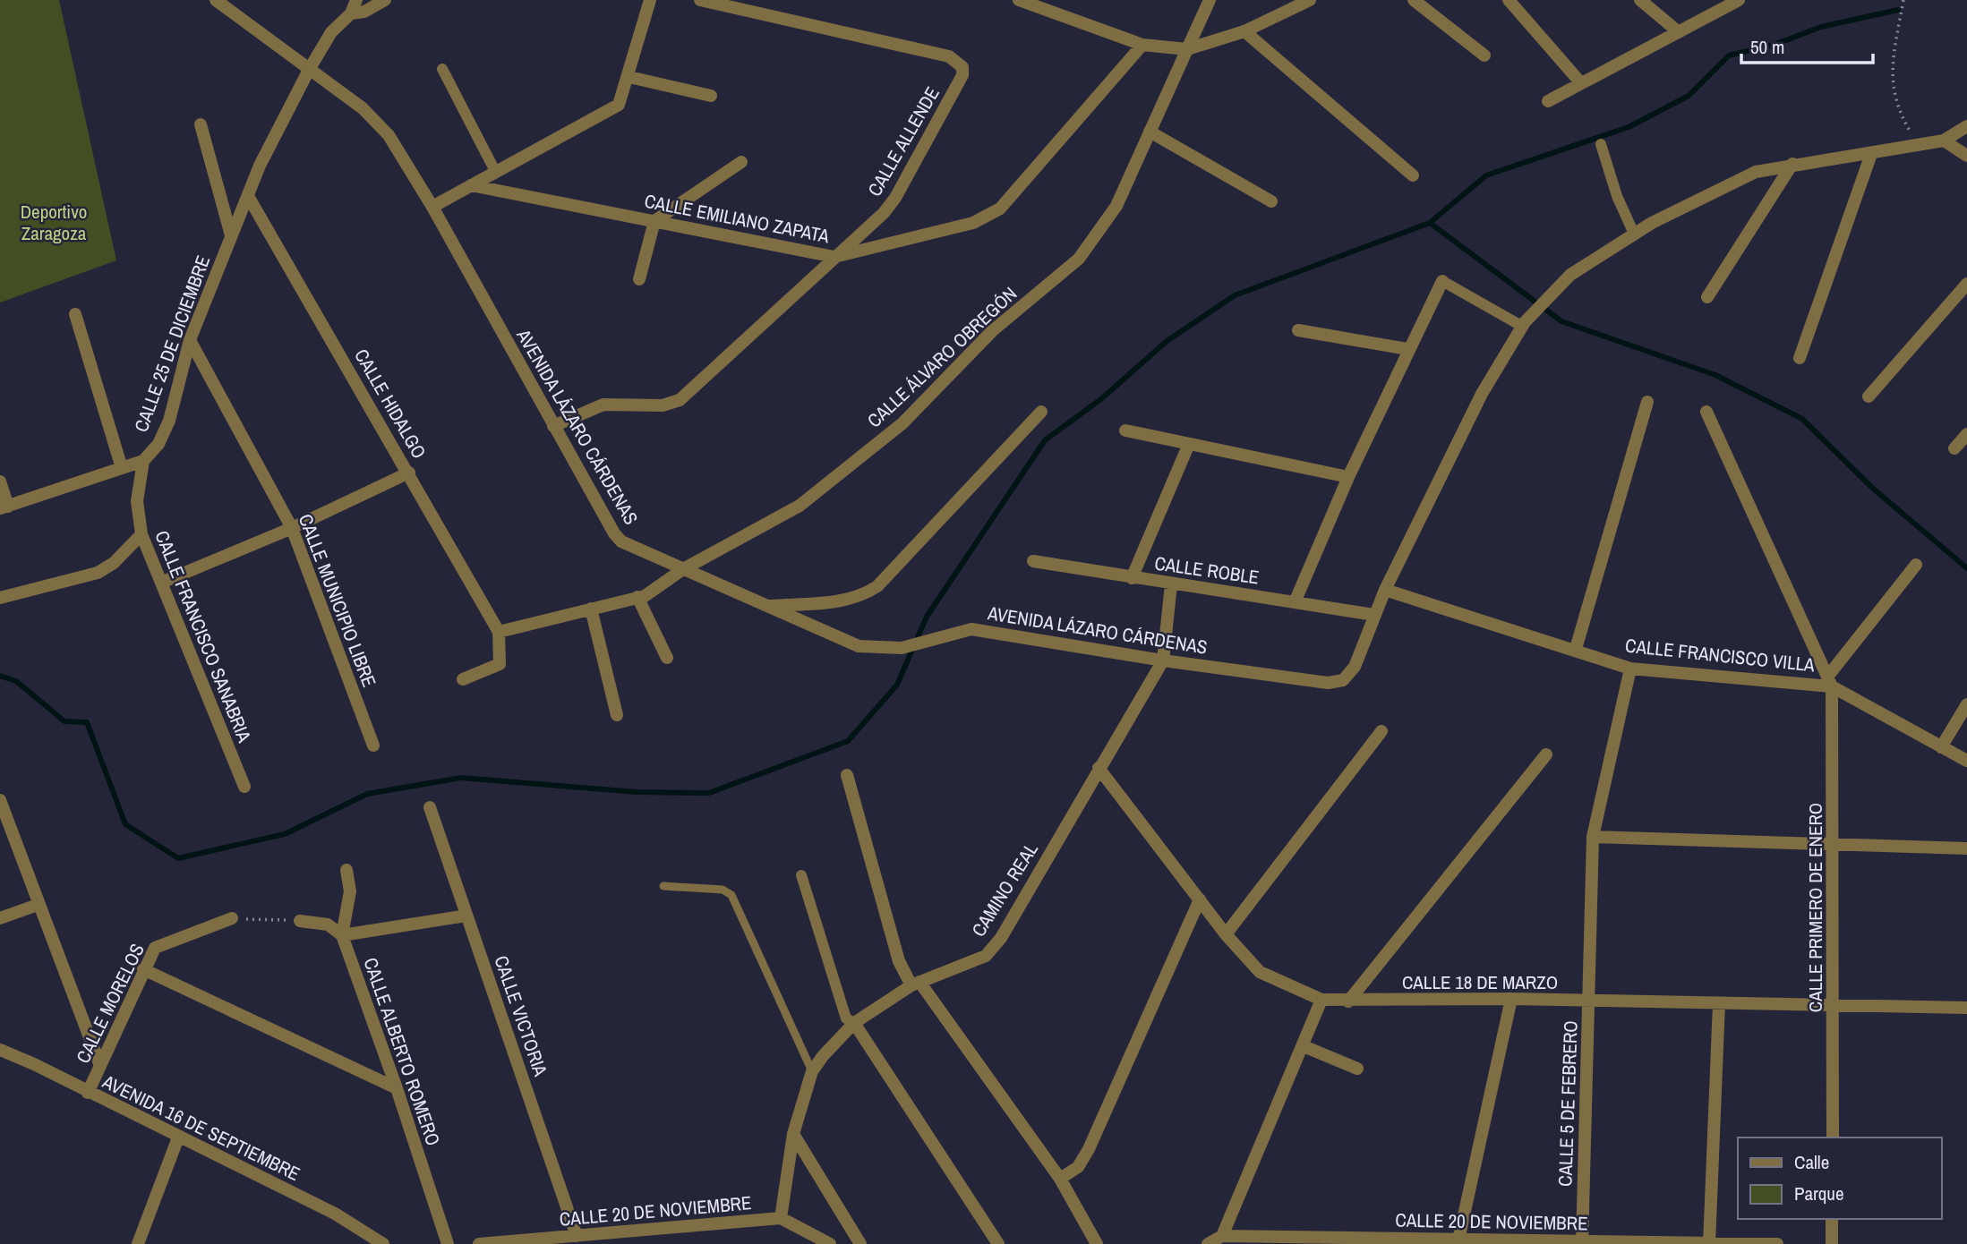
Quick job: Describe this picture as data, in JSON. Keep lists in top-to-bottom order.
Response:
{
  "streets": {
    "street": [
      "CALLE ALLENDE",
      "CALLE EMILIANO ZAPATA",
      "CALLE 25 DE DICIEMBRE",
      "CALLE ÁLVARO OBREGÓN",
      "CALLE HIDALGO",
      "AVENIDA LÁZARO CÁRDENAS",
      "CALLE ROBLE",
      "CALLE MUNICIPIO LIBRE",
      "CALLE FRANCISCO SANABRIA",
      "CALLE FRANCISCO VILLA",
      "CAMINO REAL",
      "CALLE PRIMERO DE ENERO",
      "CALLE 18 DE MARZO",
      "CALLE MORELOS",
      "CALLE VICTORIA",
      "CALLE ALBERTO ROMERO",
      "CALLE 5 DE FEBRERO",
      "AVENIDA 16 DE SEPTIEMBRE",
      "CALLE 20 DE NOVIEMBRE"
    ]
  },
  "crossings": [
    ["CALLE ALLENDE", "CALLE EMILIANO ZAPATA"],
    ["CALLE ALLENDE", "AVENIDA LÁZARO CÁRDENAS"],
    ["CALLE 25 DE DICIEMBRE", "CALLE HIDALGO"],
    ["CALLE 25 DE DICIEMBRE", "AVENIDA LÁZARO CÁRDENAS"],
    ["CALLE 25 DE DICIEMBRE", "CALLE MUNICIPIO LIBRE"],
    ["CALLE 25 DE DICIEMBRE", "CALLE FRANCISCO SANABRIA"],
    ["CALLE ÁLVARO OBREGÓN", "CALLE HIDALGO"],
    ["CALLE ÁLVARO OBREGÓN", "AVENIDA LÁZARO CÁRDENAS"],
    ["AVENIDA LÁZARO CÁRDENAS", "CALLE ROBLE"],
    ["AVENIDA LÁZARO CÁRDENAS", "CALLE FRANCISCO VILLA"],
    ["AVENIDA LÁZARO CÁRDENAS", "CAMINO REAL"],
    ["CALLE ROBLE", "CAMINO REAL"],
    ["CALLE FRANCISCO VILLA", "CALLE PRIMERO DE ENERO"],
    ["CALLE FRANCISCO VILLA", "CALLE 5 DE FEBRERO"],
    ["CAMINO REAL", "CALLE 18 DE MARZO"],
    ["CAMINO REAL", "CALLE 20 DE NOVIEMBRE"],
    ["CALLE PRIMERO DE ENERO", "CALLE 18 DE MARZO"],
    ["CALLE 18 DE MARZO", "CALLE 5 DE FEBRERO"],
    ["CALLE MORELOS", "AVENIDA 16 DE SEPTIEMBRE"],
    ["CALLE VICTORIA", "CALLE 20 DE NOVIEMBRE"],
    ["CALLE 5 DE FEBRERO", "CALLE 20 DE NOVIEMBRE"]
  ],
  "parks": ["Deportivo Zaragoza"],
  "legend": ["Calle", "Parque"],
  "scale_bar": "50 m"
}
